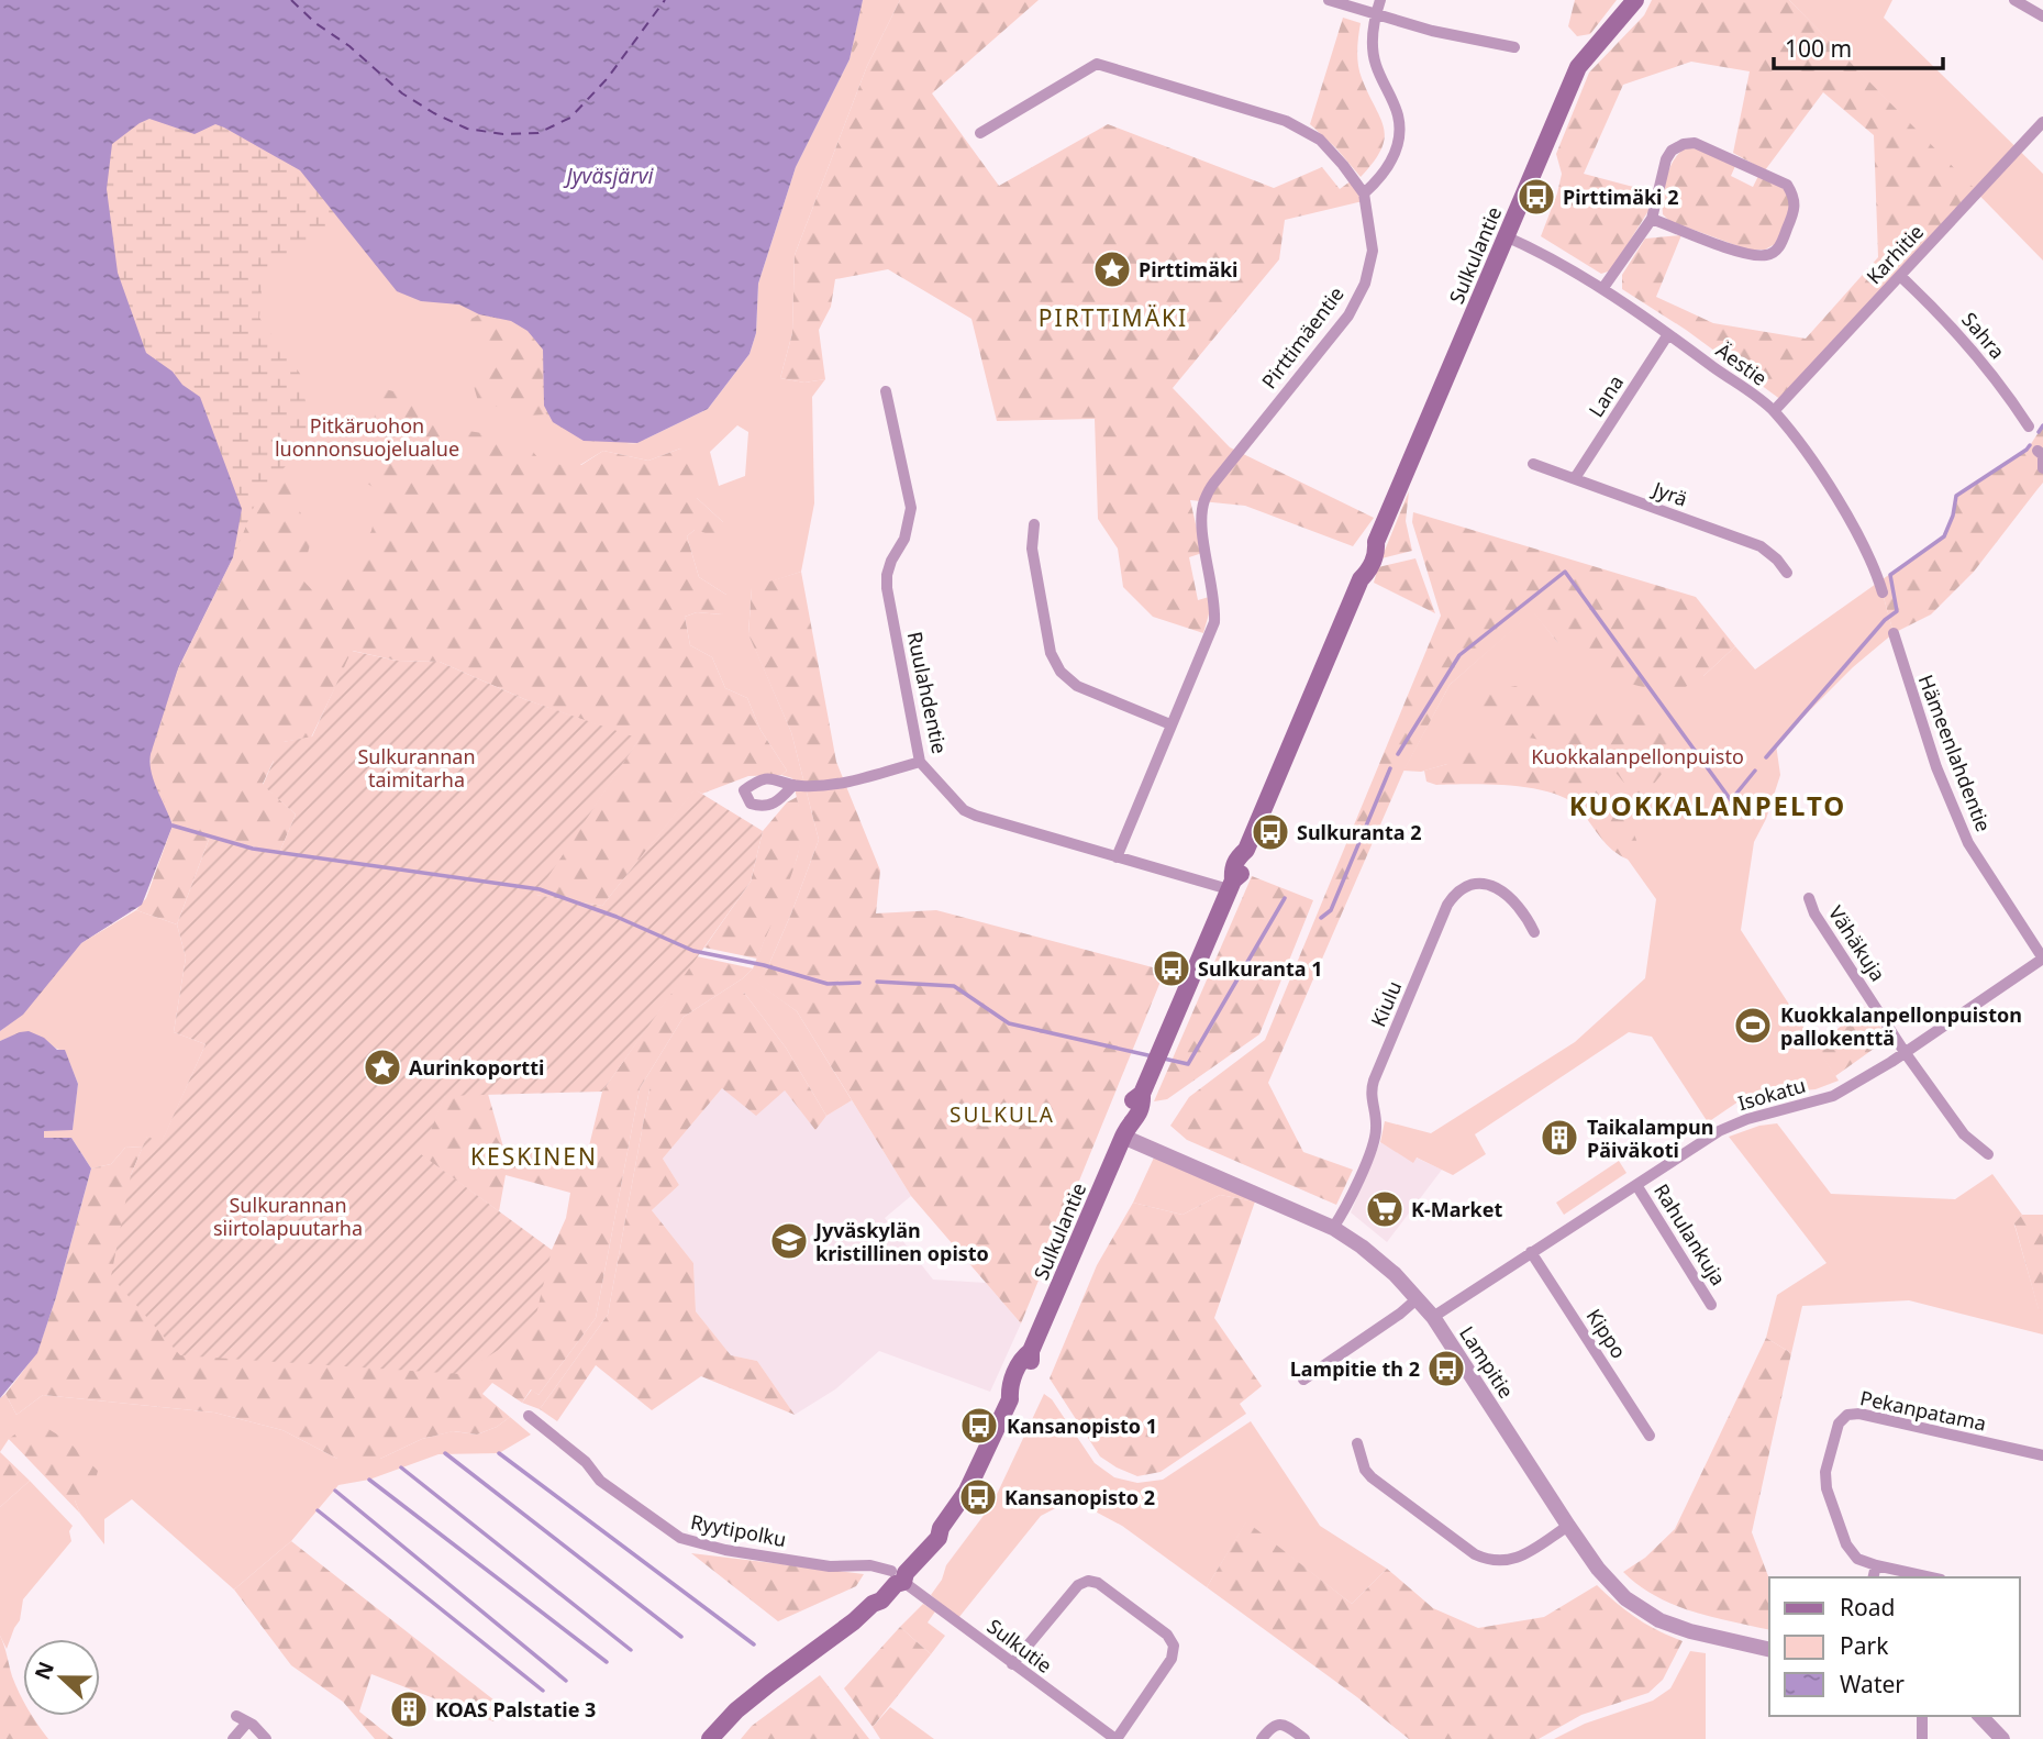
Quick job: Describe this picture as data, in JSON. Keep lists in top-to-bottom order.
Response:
{
  "streets": {
    "main road": ["Sulkulantie"],
    "street": [
      "Karhitie",
      "Sahra",
      "Pirttimäentie",
      "Äestie",
      "Lana",
      "Jyrä",
      "Ruulahdentie",
      "Hämeenlahdentie",
      "Vähäkuja",
      "Kiulu",
      "Isokatu",
      "Rahulankuja",
      "Kippo",
      "Lampitie",
      "Pekanpatama",
      "Ryytipolku",
      "Sulkutie"
    ]
  },
  "crossings": [
    ["Karhitie", "Sahra"],
    ["Karhitie", "Äestie"],
    ["Sulkulantie", "Äestie"],
    ["Sulkulantie", "Ruulahdentie"],
    ["Sulkulantie", "Lampitie"],
    ["Sulkulantie", "Ryytipolku"],
    ["Sulkulantie", "Sulkutie"],
    ["Pirttimäentie", "Ruulahdentie"],
    ["Äestie", "Lana"],
    ["Lana", "Jyrä"],
    ["Hämeenlahdentie", "Isokatu"],
    ["Vähäkuja", "Isokatu"],
    ["Kiulu", "Lampitie"],
    ["Isokatu", "Rahulankuja"],
    ["Isokatu", "Kippo"],
    ["Isokatu", "Lampitie"],
    ["Ryytipolku", "Sulkutie"]
  ],
  "districts": [
    "PIRTTIMÄKI",
    "KUOKKALANPELTO",
    "SULKULA",
    "KESKINEN"
  ],
  "water": ["Jyväsjärvi"],
  "parks": [
    "Pitkäruohon luonnonsuojelualue",
    "Sulkurannan taimitarha",
    "Kuokkalanpellonpuisto",
    "Sulkurannan siirtolapuutarha"
  ],
  "places": {
    "bus stop": [
      "Pirttimäki 2",
      "Sulkuranta 2",
      "Sulkuranta 1",
      "Lampitie th 2",
      "Kansanopisto 1",
      "Kansanopisto 2"
    ],
    "place": ["Pirttimäki", "Aurinkoportti"],
    "sports": ["Kuokkalanpellonpuiston pallokenttä"],
    "building": ["Taikalampun Päiväkoti", "KOAS Palstatie 3"],
    "supermarket": ["K-Market"],
    "school or university": ["Jyväskylän kristillinen opisto"]
  },
  "legend": ["Road", "Park", "Water"],
  "scale_bar": "100 m",
  "north": "left"
}
